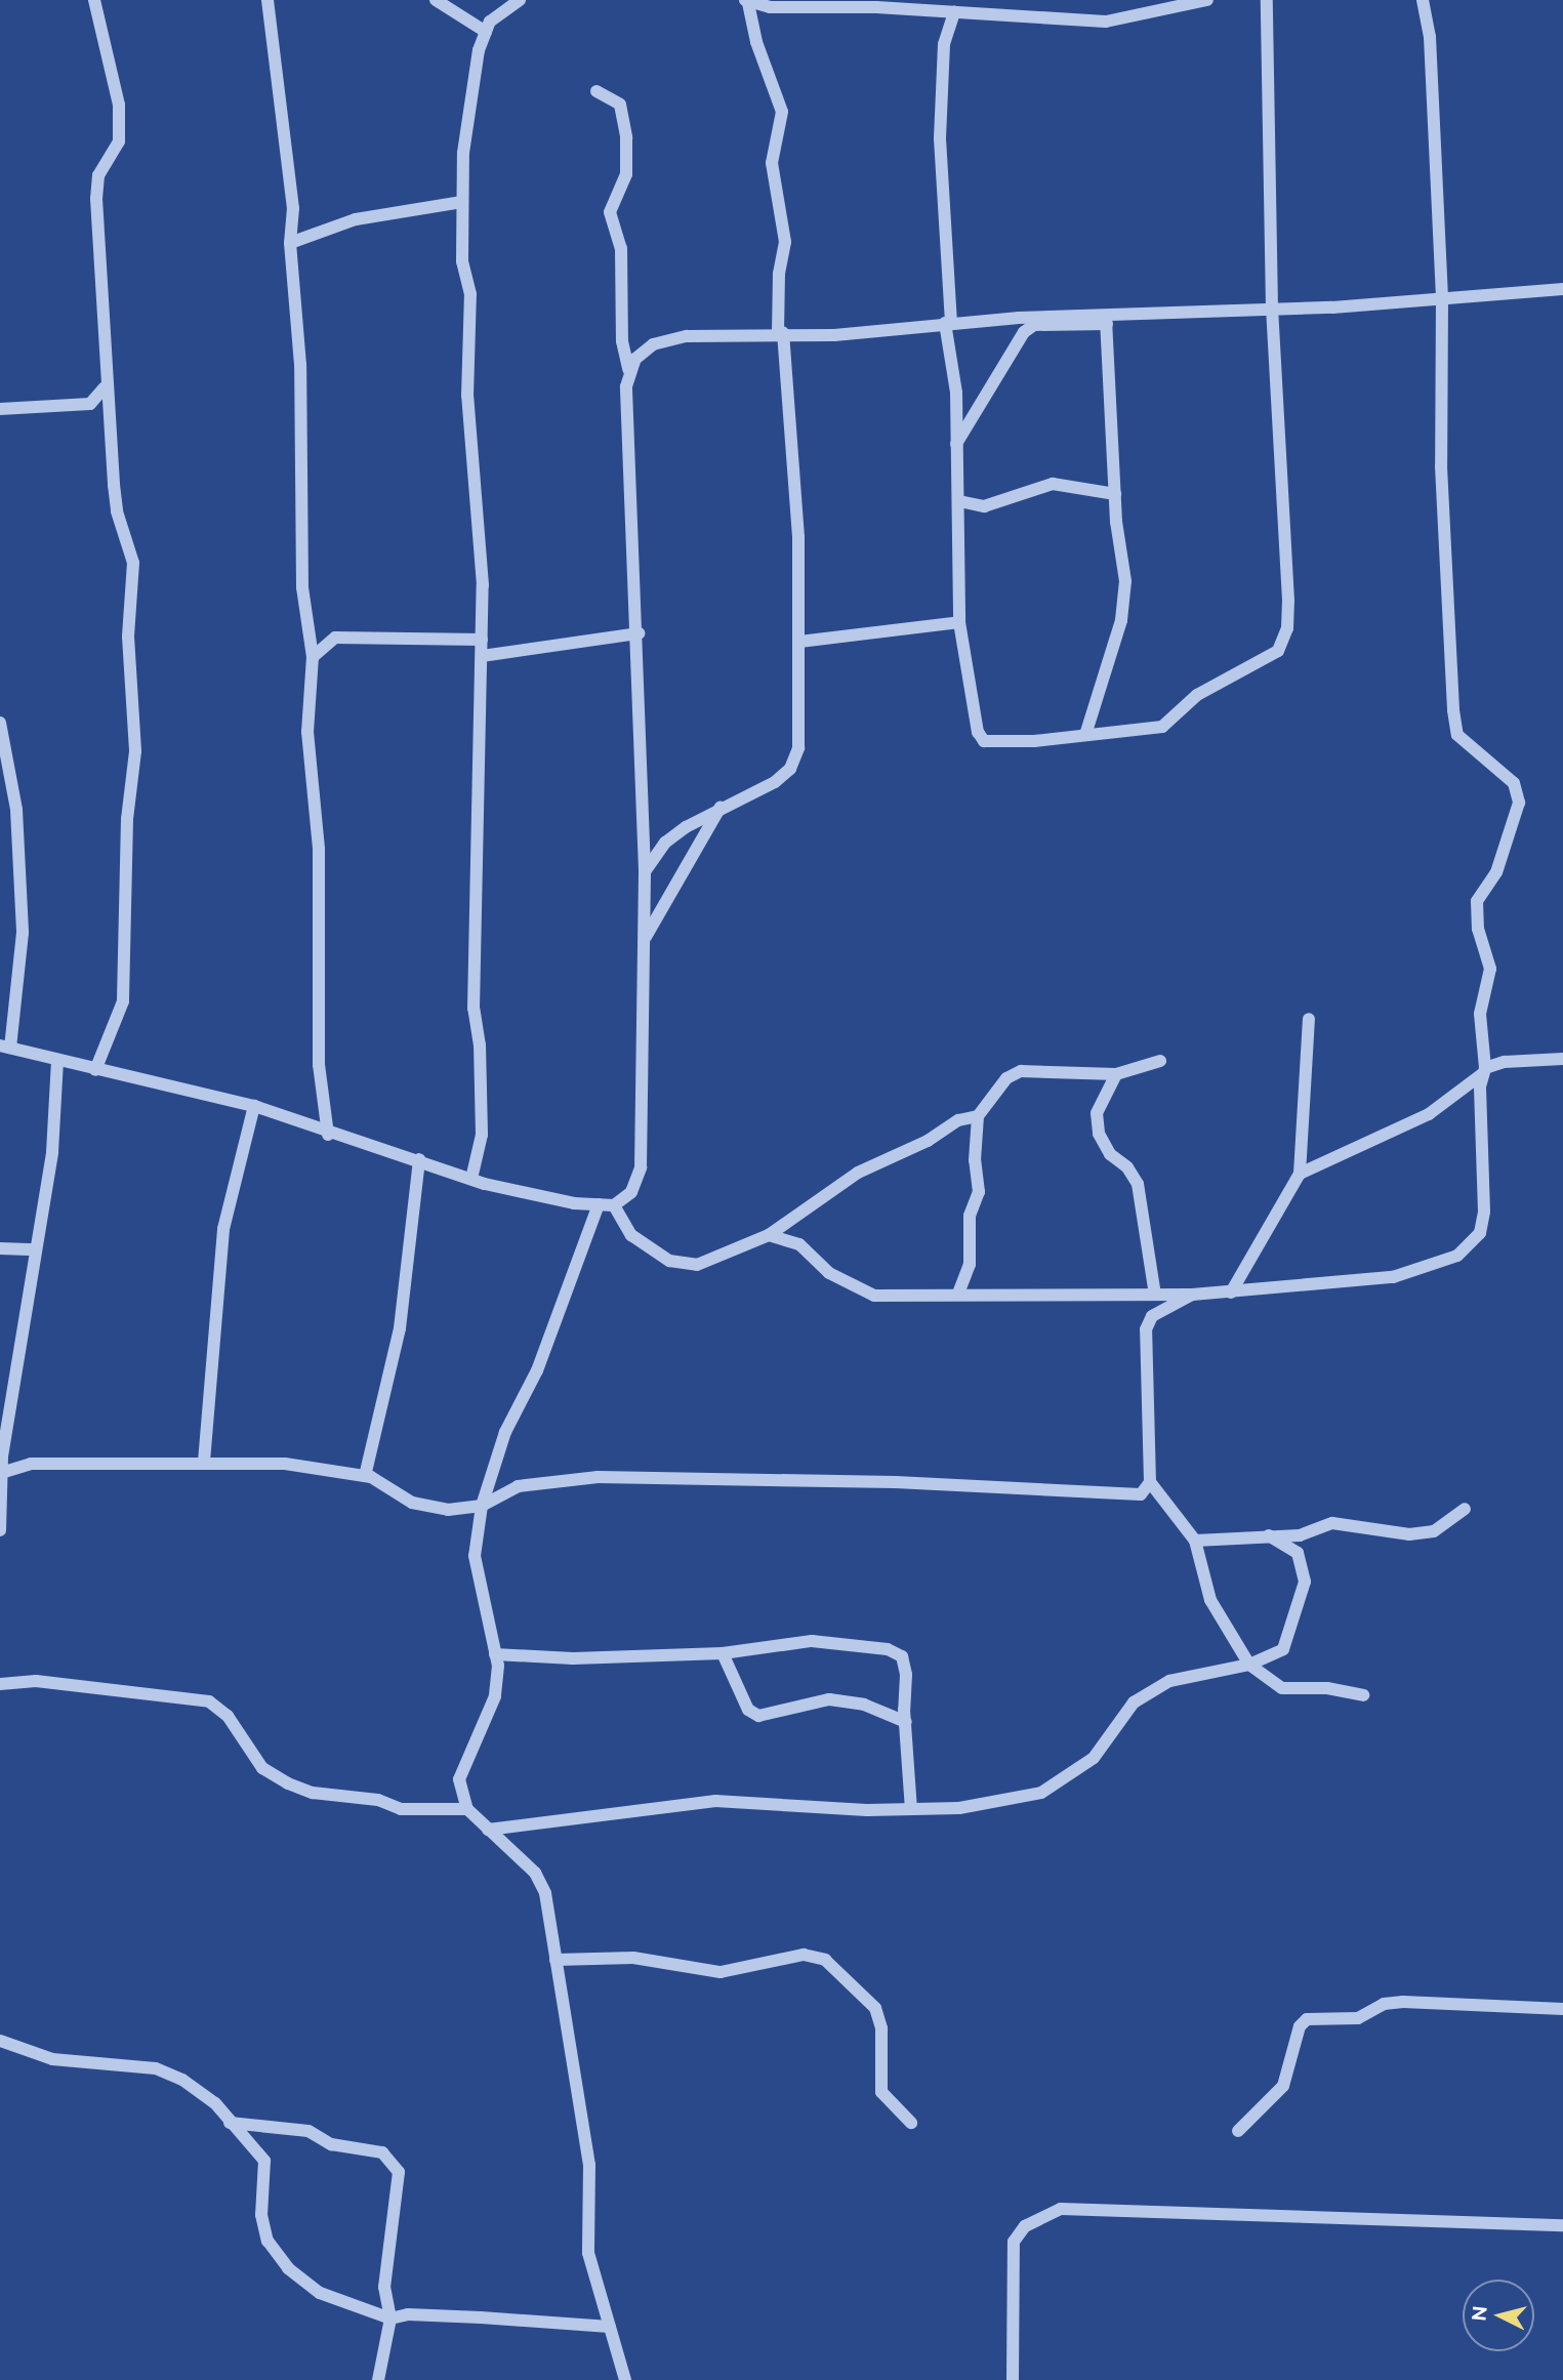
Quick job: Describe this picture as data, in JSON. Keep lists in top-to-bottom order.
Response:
{
  "north": "left"
}
